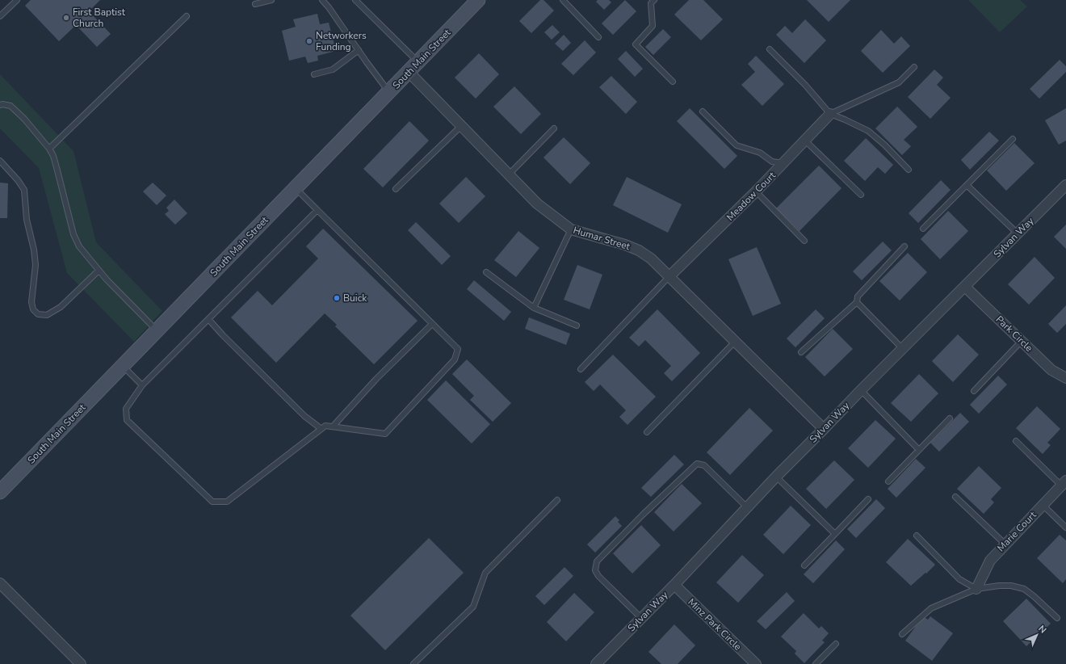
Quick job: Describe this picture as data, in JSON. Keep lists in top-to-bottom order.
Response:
{
  "streets": {
    "main road": ["South Main Street"],
    "street": [
      "Meadow Court",
      "Sylvan Way",
      "Humar Street",
      "Park Circle",
      "Marie Court",
      "Minz Park Circle"
    ]
  },
  "crossings": [
    ["South Main Street", "Humar Street"],
    ["Meadow Court", "Humar Street"],
    ["Sylvan Way", "Humar Street"],
    ["Sylvan Way", "Park Circle"],
    ["Sylvan Way", "Minz Park Circle"]
  ],
  "places": ["First Baptist Church", "Networkers Funding", "Buick"],
  "north": "top right"
}
